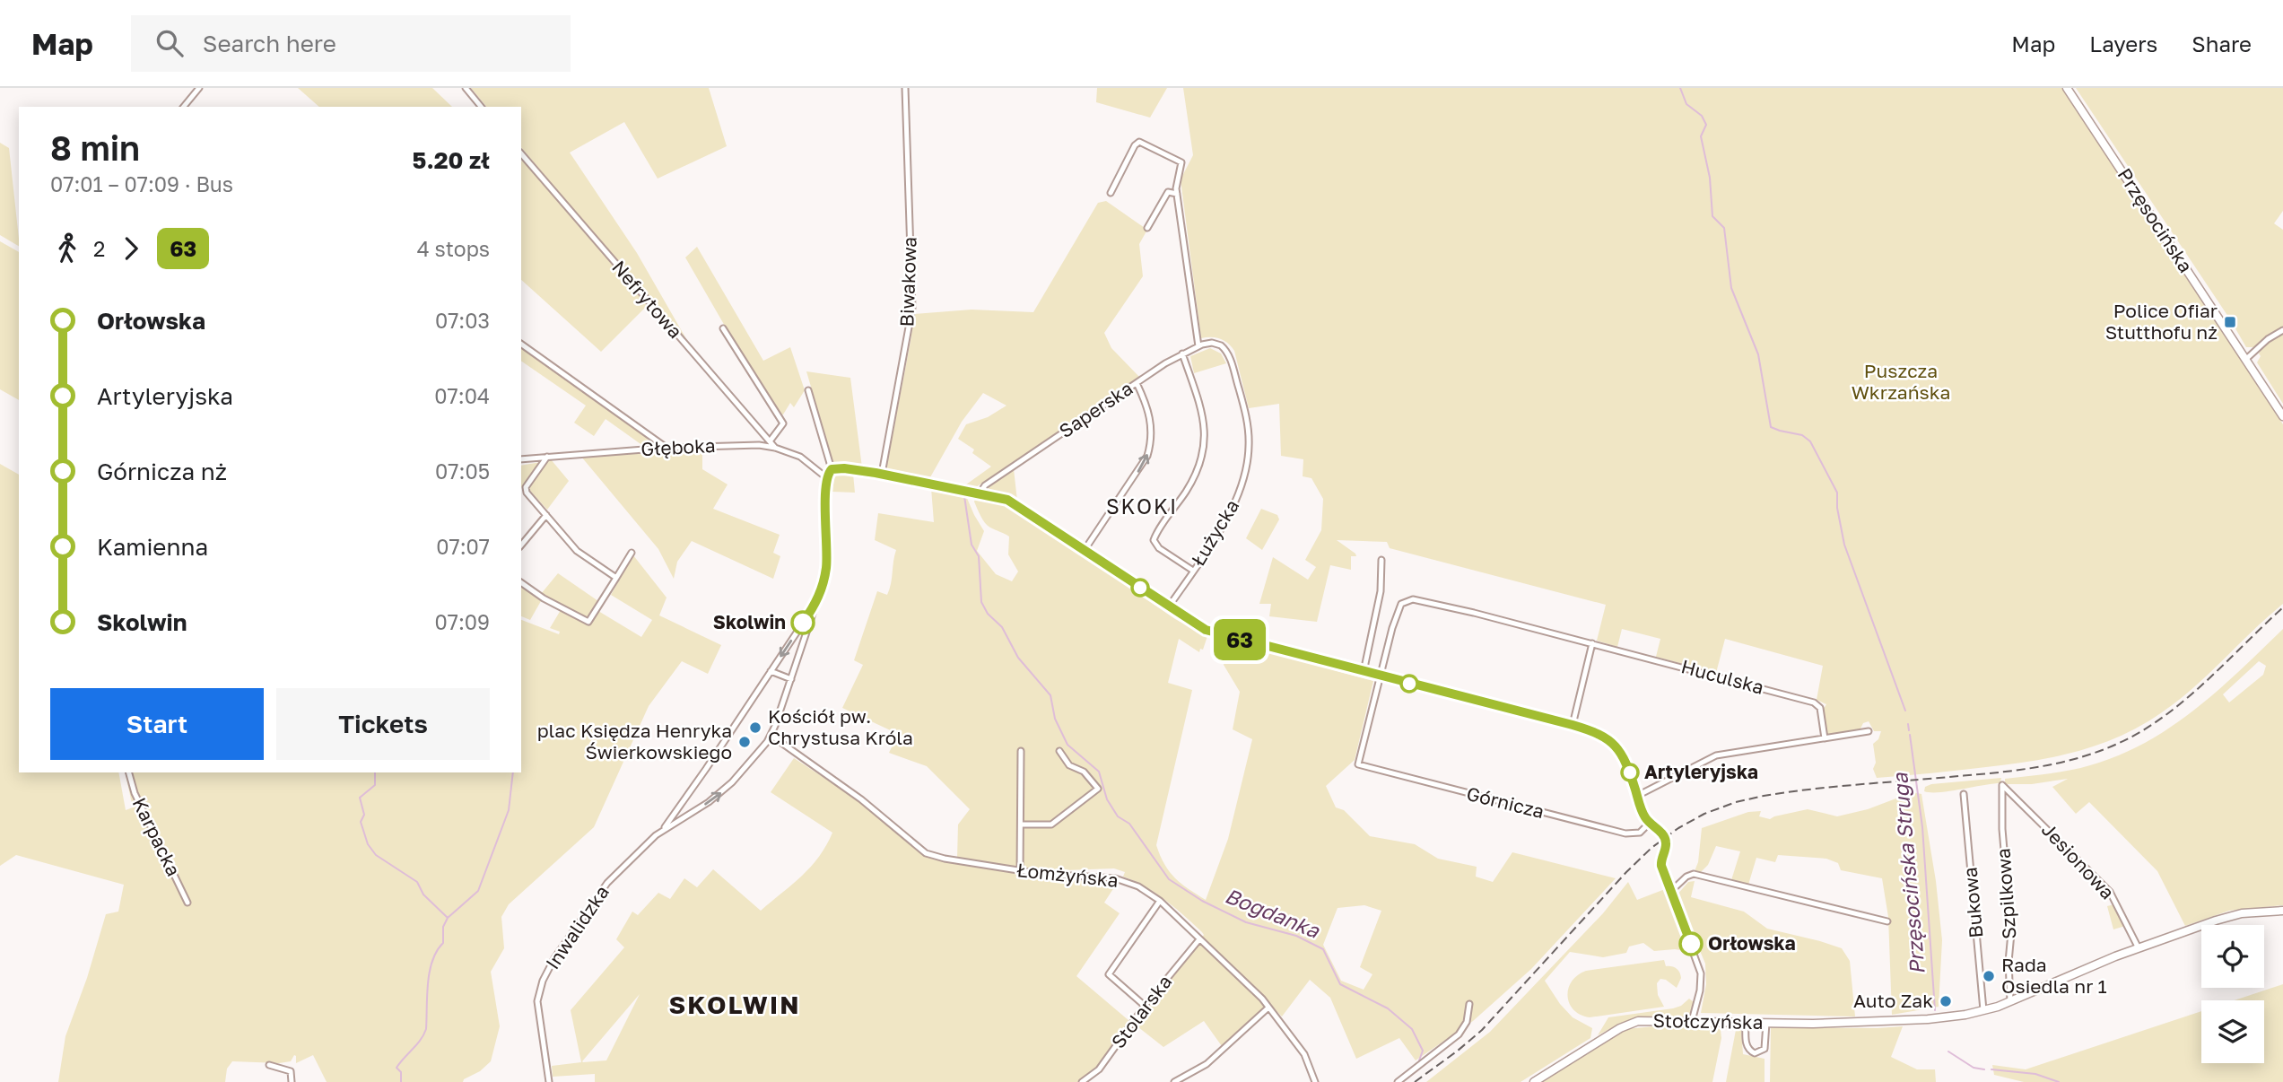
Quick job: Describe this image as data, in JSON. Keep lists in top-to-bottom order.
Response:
{
  "streets": {
    "street": [
      "Przęsocińska",
      "Biwakowa",
      "Nefrytowa",
      "Saperska",
      "Głęboka",
      "Łużycka",
      "Huculska",
      "Górnicza",
      "Karpacka",
      "Jesionowa",
      "Łomżyńska",
      "Szpilkowa",
      "Bukowa",
      "Inwalidzka",
      "Stolarska",
      "Stołczyńska"
    ]
  },
  "crossings": [
    ["Nefrytowa", "Głęboka"],
    ["Saperska", "Łużycka"],
    ["Głęboka", "Inwalidzka"],
    ["Huculska", "Górnicza"],
    ["Jesionowa", "Szpilkowa"],
    ["Jesionowa", "Stołczyńska"],
    ["Łomżyńska", "Inwalidzka"],
    ["Łomżyńska", "Stolarska"],
    ["Szpilkowa", "Stołczyńska"],
    ["Bukowa", "Stołczyńska"]
  ],
  "districts": ["SKOKI", "SKOLWIN"],
  "water": ["Przęsocińska Struga", "Bogdanka"],
  "parks": ["Puszcza Wkrzańska"],
  "places": {
    "transit": ["Police Ofiar Stutthofu nż"],
    "other": [
      "Skolwin",
      "Kościół pw. Chrystusa Króla",
      "plac Księdza Henryka Świerkowskiego",
      "Artyleryjska",
      "Orłowska",
      "Rada Osiedla nr 1",
      "Auto Zak"
    ]
  },
  "lines": ["bus line 63"],
  "page": {
    "header": "Map",
    "search": "Search here",
    "nav": ["Map", "Layers", "Share"],
    "on_map": "63",
    "heading": ["8 min", "07:01 – 07:09 · Bus", "5.20 zł"],
    "legs": ["2", "63", "4 stops"],
    "list": [
      {
        "name": "Orłowska",
        "value": "07:03"
      },
      {
        "name": "Artyleryjska",
        "value": "07:04"
      },
      {
        "name": "Górnicza nż",
        "value": "07:05"
      },
      {
        "name": "Kamienna",
        "value": "07:07"
      },
      {
        "name": "Skolwin",
        "value": "07:09"
      }
    ],
    "buttons": ["Start", "Tickets"]
  }
}
